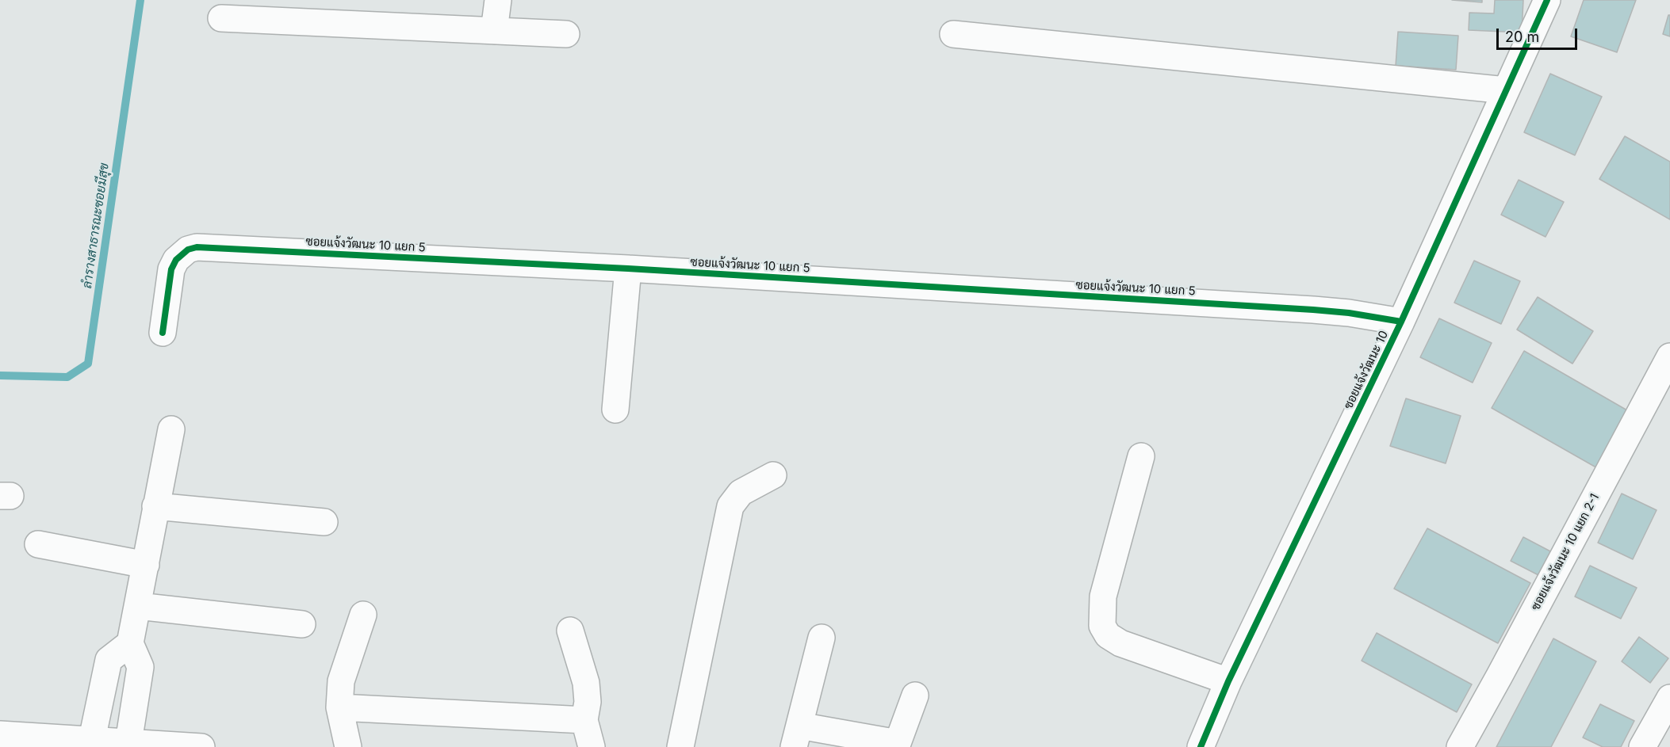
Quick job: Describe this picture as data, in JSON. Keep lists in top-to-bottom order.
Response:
{
  "streets": {
    "street": ["ซอยแจ้งวัฒนะ 10 แยก 5", "ซอยแจ้งวัฒนะ 10", "ซอยแจ้งวัฒนะ 10 แยก 2-1"]
  },
  "crossings": [
    ["ซอยแจ้งวัฒนะ 10 แยก 5", "ซอยแจ้งวัฒนะ 10"]
  ],
  "water": ["ลำรางสาธารณะซอยมีสุข"],
  "scale_bar": "20 m"
}
